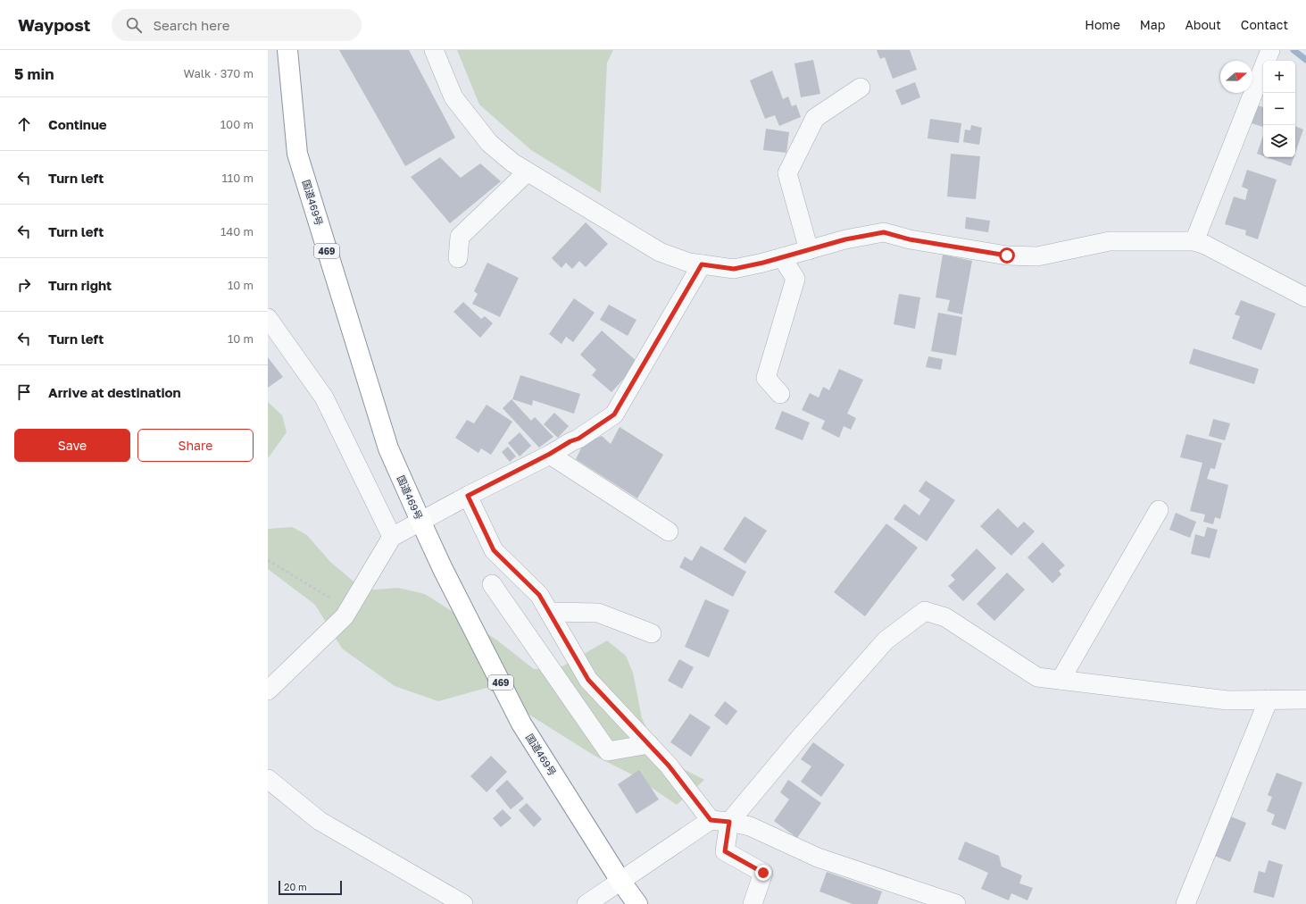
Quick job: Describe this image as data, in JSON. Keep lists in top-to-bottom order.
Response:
{
  "streets": {
    "highway": ["国道469号", "469"]
  },
  "scale_bar": "20 m",
  "north": "right",
  "page": {
    "header": "Waypost",
    "search": "Search here",
    "nav": [
      "Home",
      "Map",
      "About",
      "Contact"
    ],
    "heading": ["5 min", "Walk · 370 m"],
    "map_buttons": ["+", "−"],
    "list": [
      ["Continue", "100 m"],
      ["Turn left", "110 m"],
      ["Turn left", "140 m"],
      ["Turn right", "10 m"],
      ["Turn left", "10 m"],
      "Arrive at destination"
    ],
    "buttons": ["Save", "Share"],
    "scale": "20 m"
  }
}
